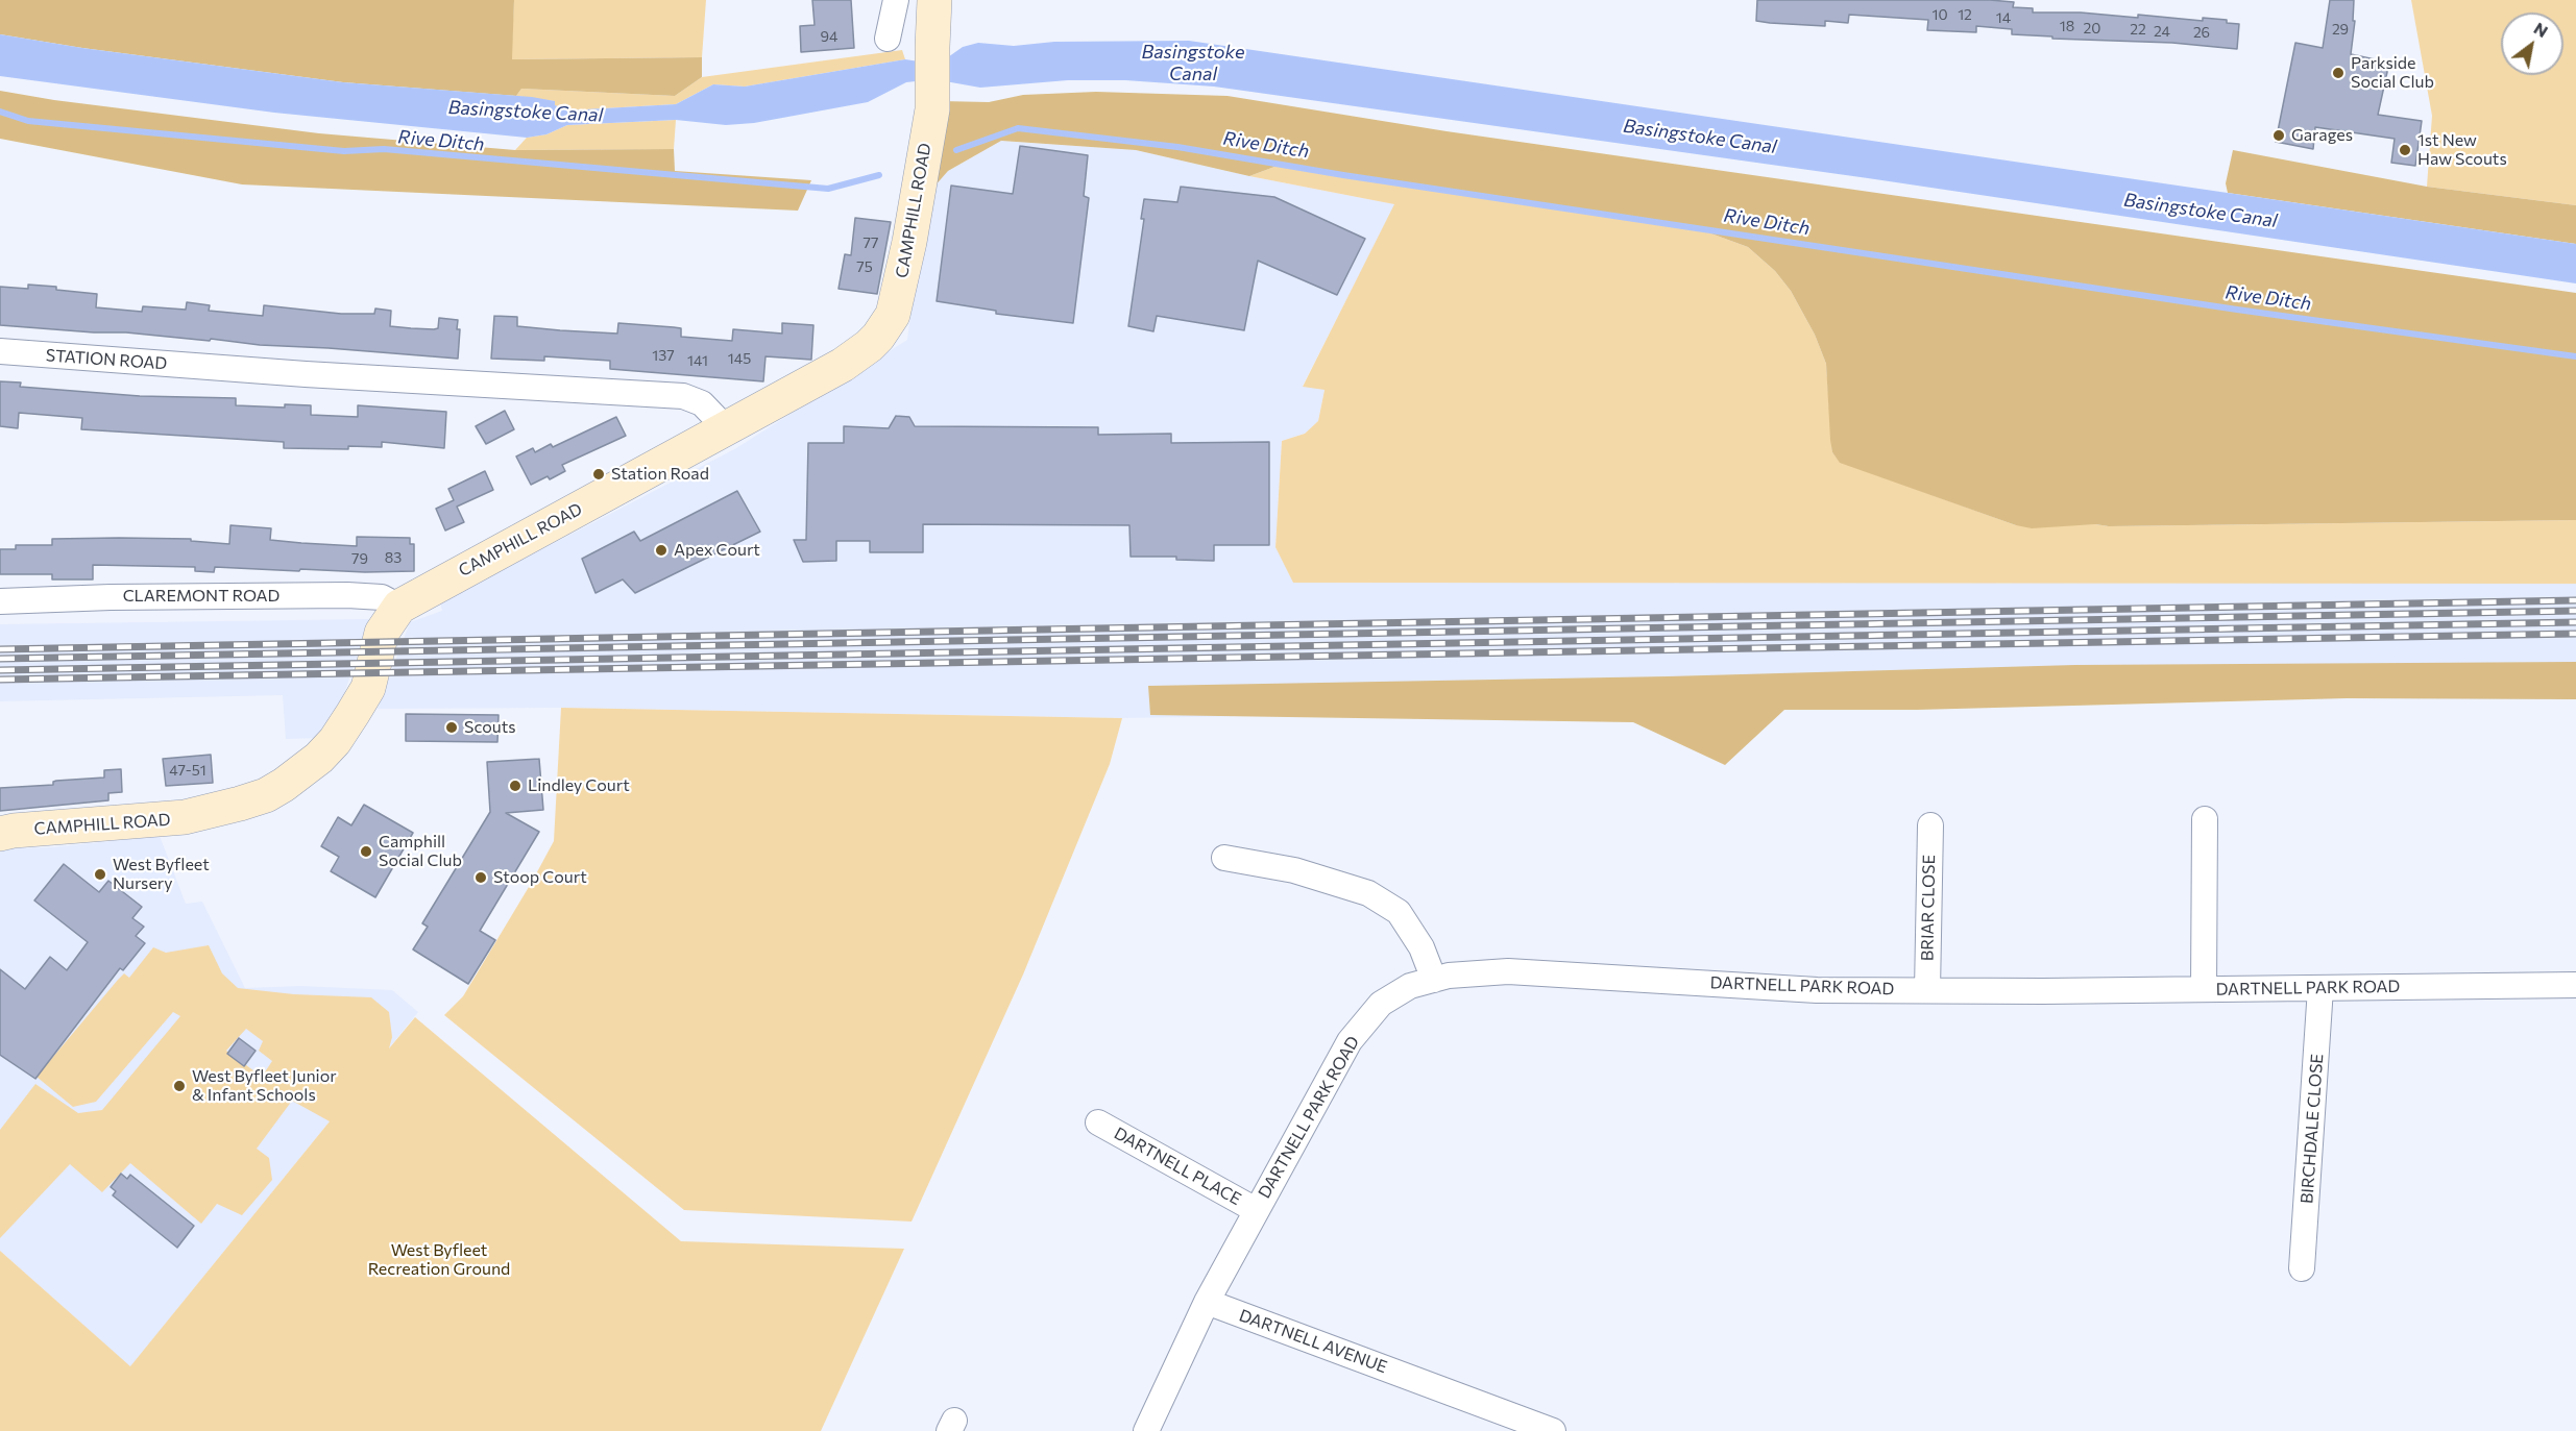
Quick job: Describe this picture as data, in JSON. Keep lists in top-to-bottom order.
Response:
{
  "streets": {
    "street": [
      "CAMPHILL ROAD",
      "STATION ROAD",
      "CLAREMONT ROAD",
      "BRIAR CLOSE",
      "DARTNELL PARK ROAD",
      "BIRCHDALE CLOSE",
      "DARTNELL PLACE",
      "DARTNELL AVENUE"
    ]
  },
  "crossings": [
    ["CAMPHILL ROAD", "STATION ROAD"],
    ["CAMPHILL ROAD", "CLAREMONT ROAD"],
    ["BRIAR CLOSE", "DARTNELL PARK ROAD"],
    ["DARTNELL PARK ROAD", "BIRCHDALE CLOSE"],
    ["DARTNELL PARK ROAD", "DARTNELL PLACE"],
    ["DARTNELL PARK ROAD", "DARTNELL AVENUE"]
  ],
  "water": ["Basingstoke Canal", "Rive Ditch"],
  "parks": ["West Byfleet Recreation Ground"],
  "places": [
    "Parkside Social Club",
    "Garages",
    "1st New Haw Scouts",
    "Station Road",
    "Apex Court",
    "Scouts",
    "Lindley Court",
    "Camphill Social Club",
    "West Byfleet Nursery",
    "Stoop Court",
    "West Byfleet Junior & Infant Schools"
  ],
  "house_numbers": [
    "10",
    "12",
    "14",
    "18",
    "20",
    "22",
    "29",
    "24",
    "26",
    "94",
    "77",
    "75",
    "137",
    "145",
    "141",
    "83",
    "79",
    "47-51"
  ],
  "north": "top right"
}
